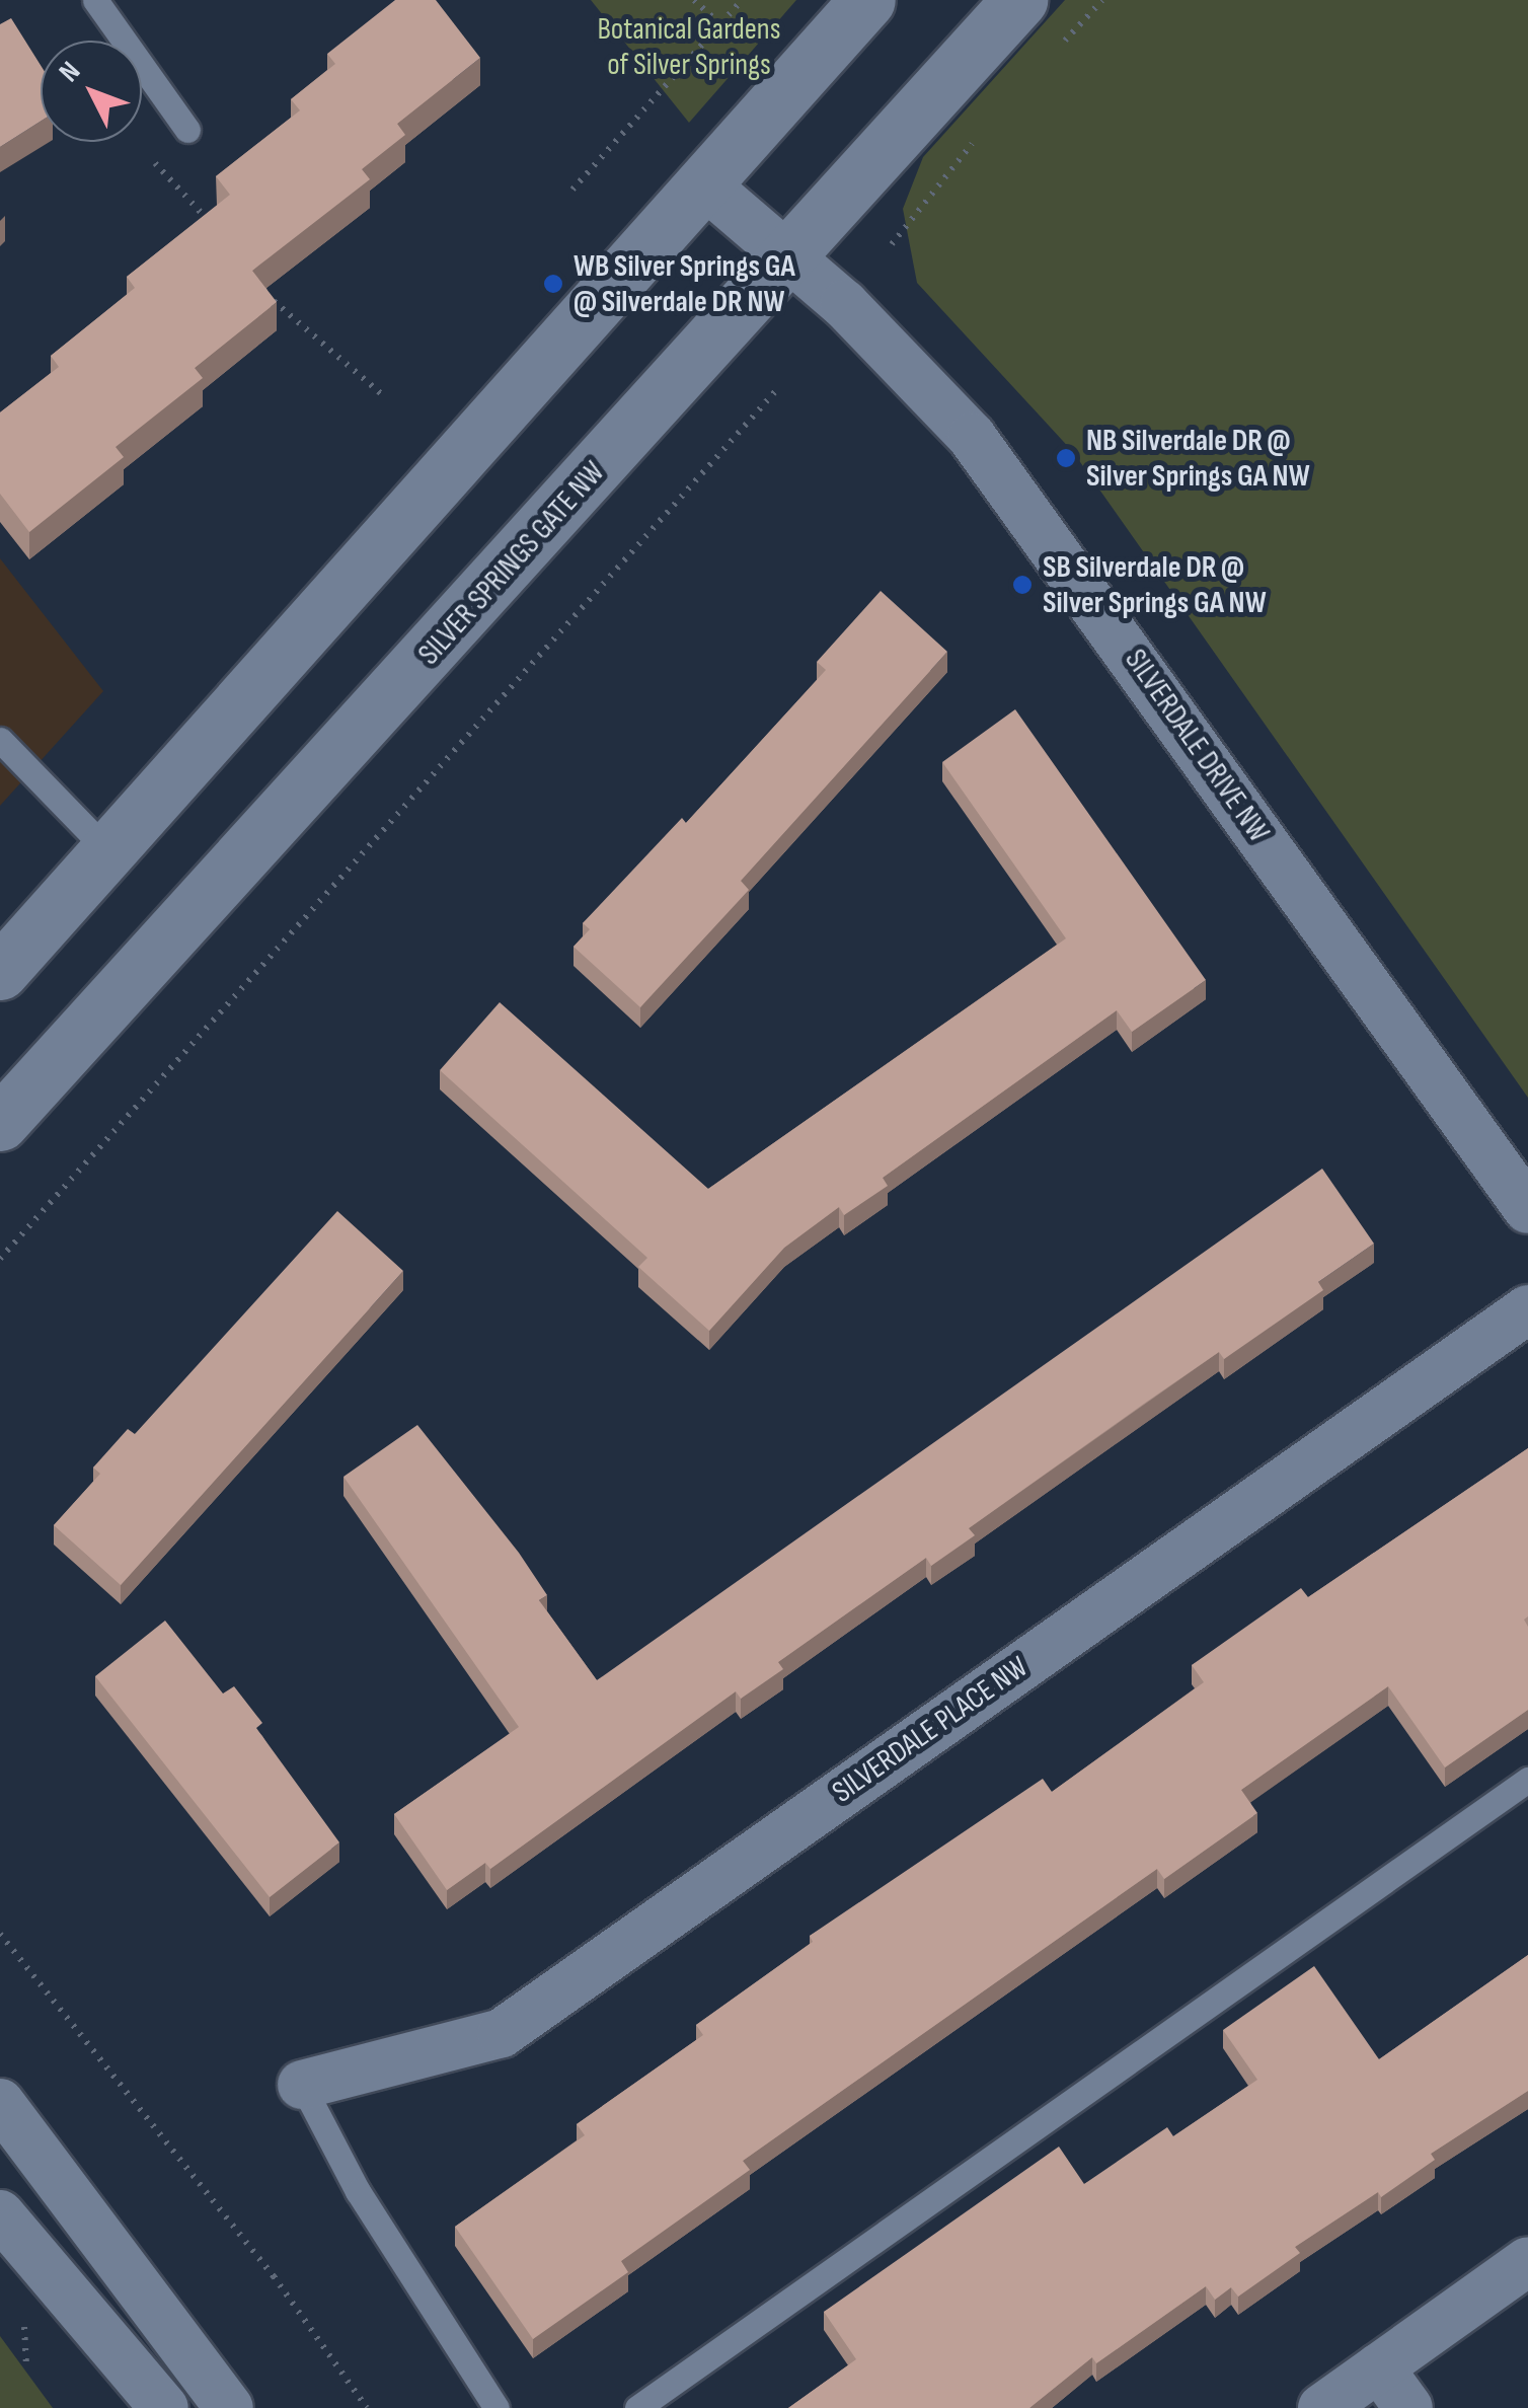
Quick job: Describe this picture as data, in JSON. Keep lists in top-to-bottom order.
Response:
{
  "streets": {
    "street": ["SILVER SPRINGS GATE NW", "SILVERDALE DRIVE NW", "SILVERDALE PLACE NW"]
  },
  "crossings": [
    ["SILVER SPRINGS GATE NW", "SILVERDALE DRIVE NW"]
  ],
  "parks": ["Botanical Gardens of Silver Springs"],
  "places": ["WB Silver Springs GA @ Silverdale DR NW", "NB Silverdale DR @ Silver Springs GA NW", "SB Silverdale DR @ Silver Springs GA NW"],
  "north": "top left"
}
